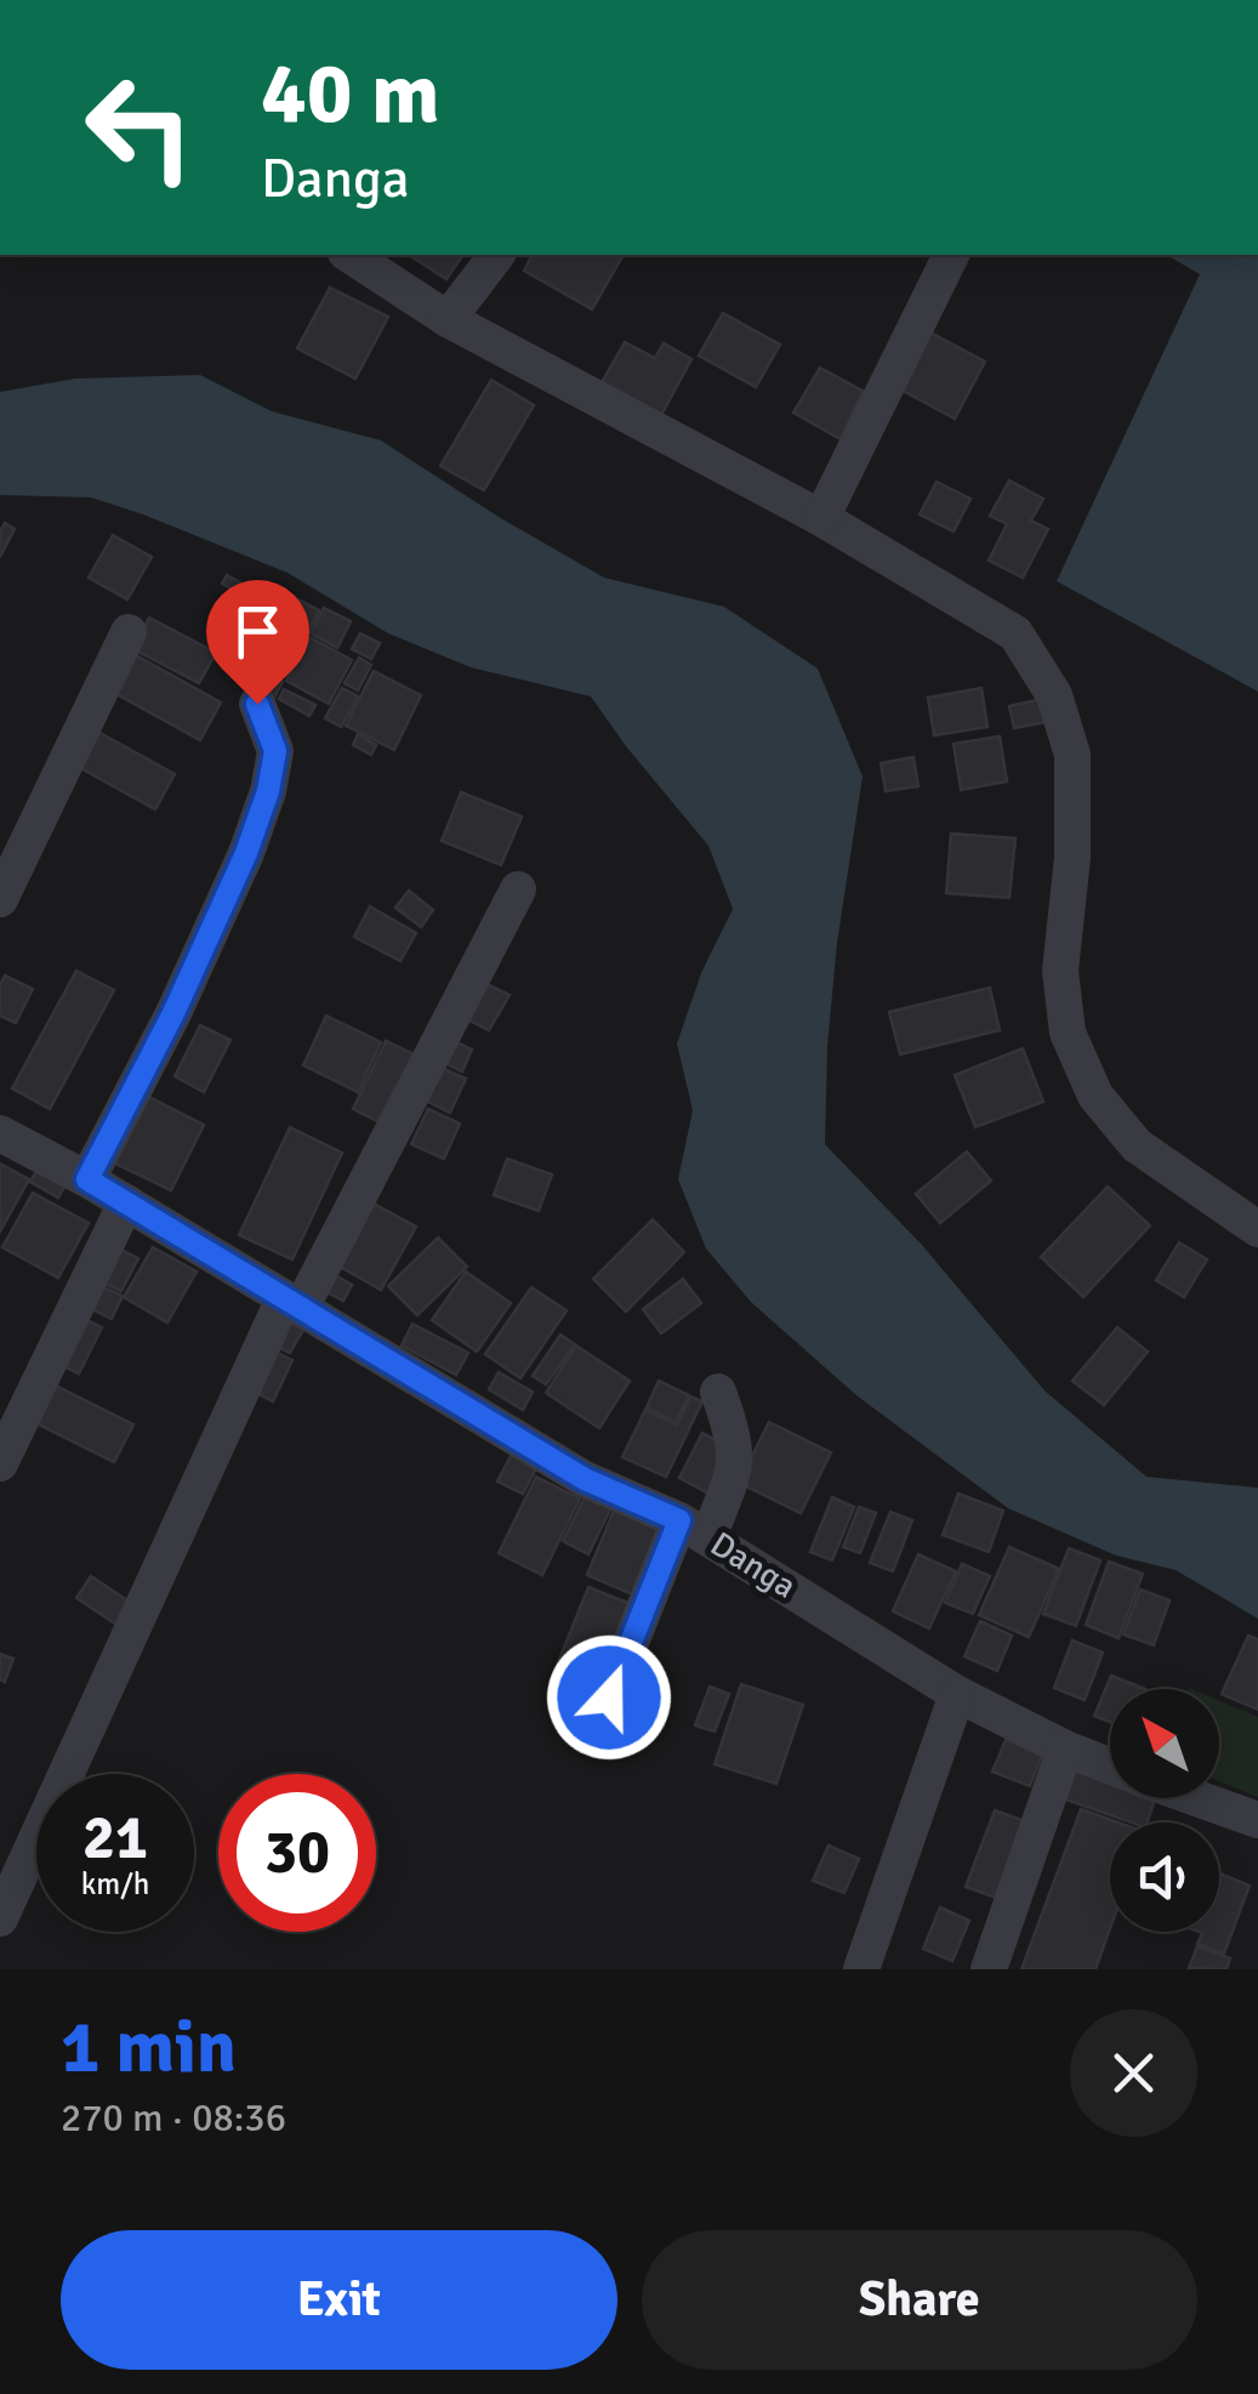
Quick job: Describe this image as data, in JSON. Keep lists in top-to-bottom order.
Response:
{
  "streets": {
    "street": ["Danga"]
  },
  "north": "top left",
  "page": {
    "turn": ["40 m", "Danga"],
    "speed": "21 km/h",
    "limit": "30",
    "heading": ["1 min", "270 m · 08:36"],
    "buttons": ["Exit", "Share"]
  }
}
